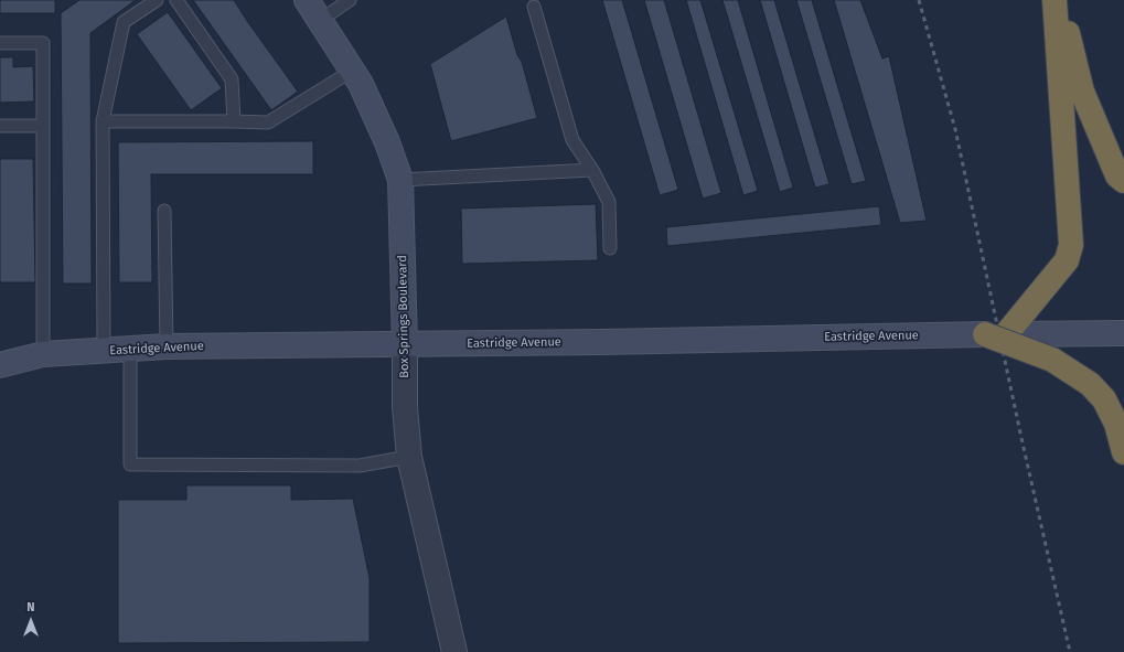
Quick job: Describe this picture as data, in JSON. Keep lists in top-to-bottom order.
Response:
{
  "streets": {
    "main road": ["Box Springs Boulevard", "Eastridge Avenue"]
  },
  "crossings": [
    ["Box Springs Boulevard", "Eastridge Avenue"]
  ],
  "north": "top"
}
